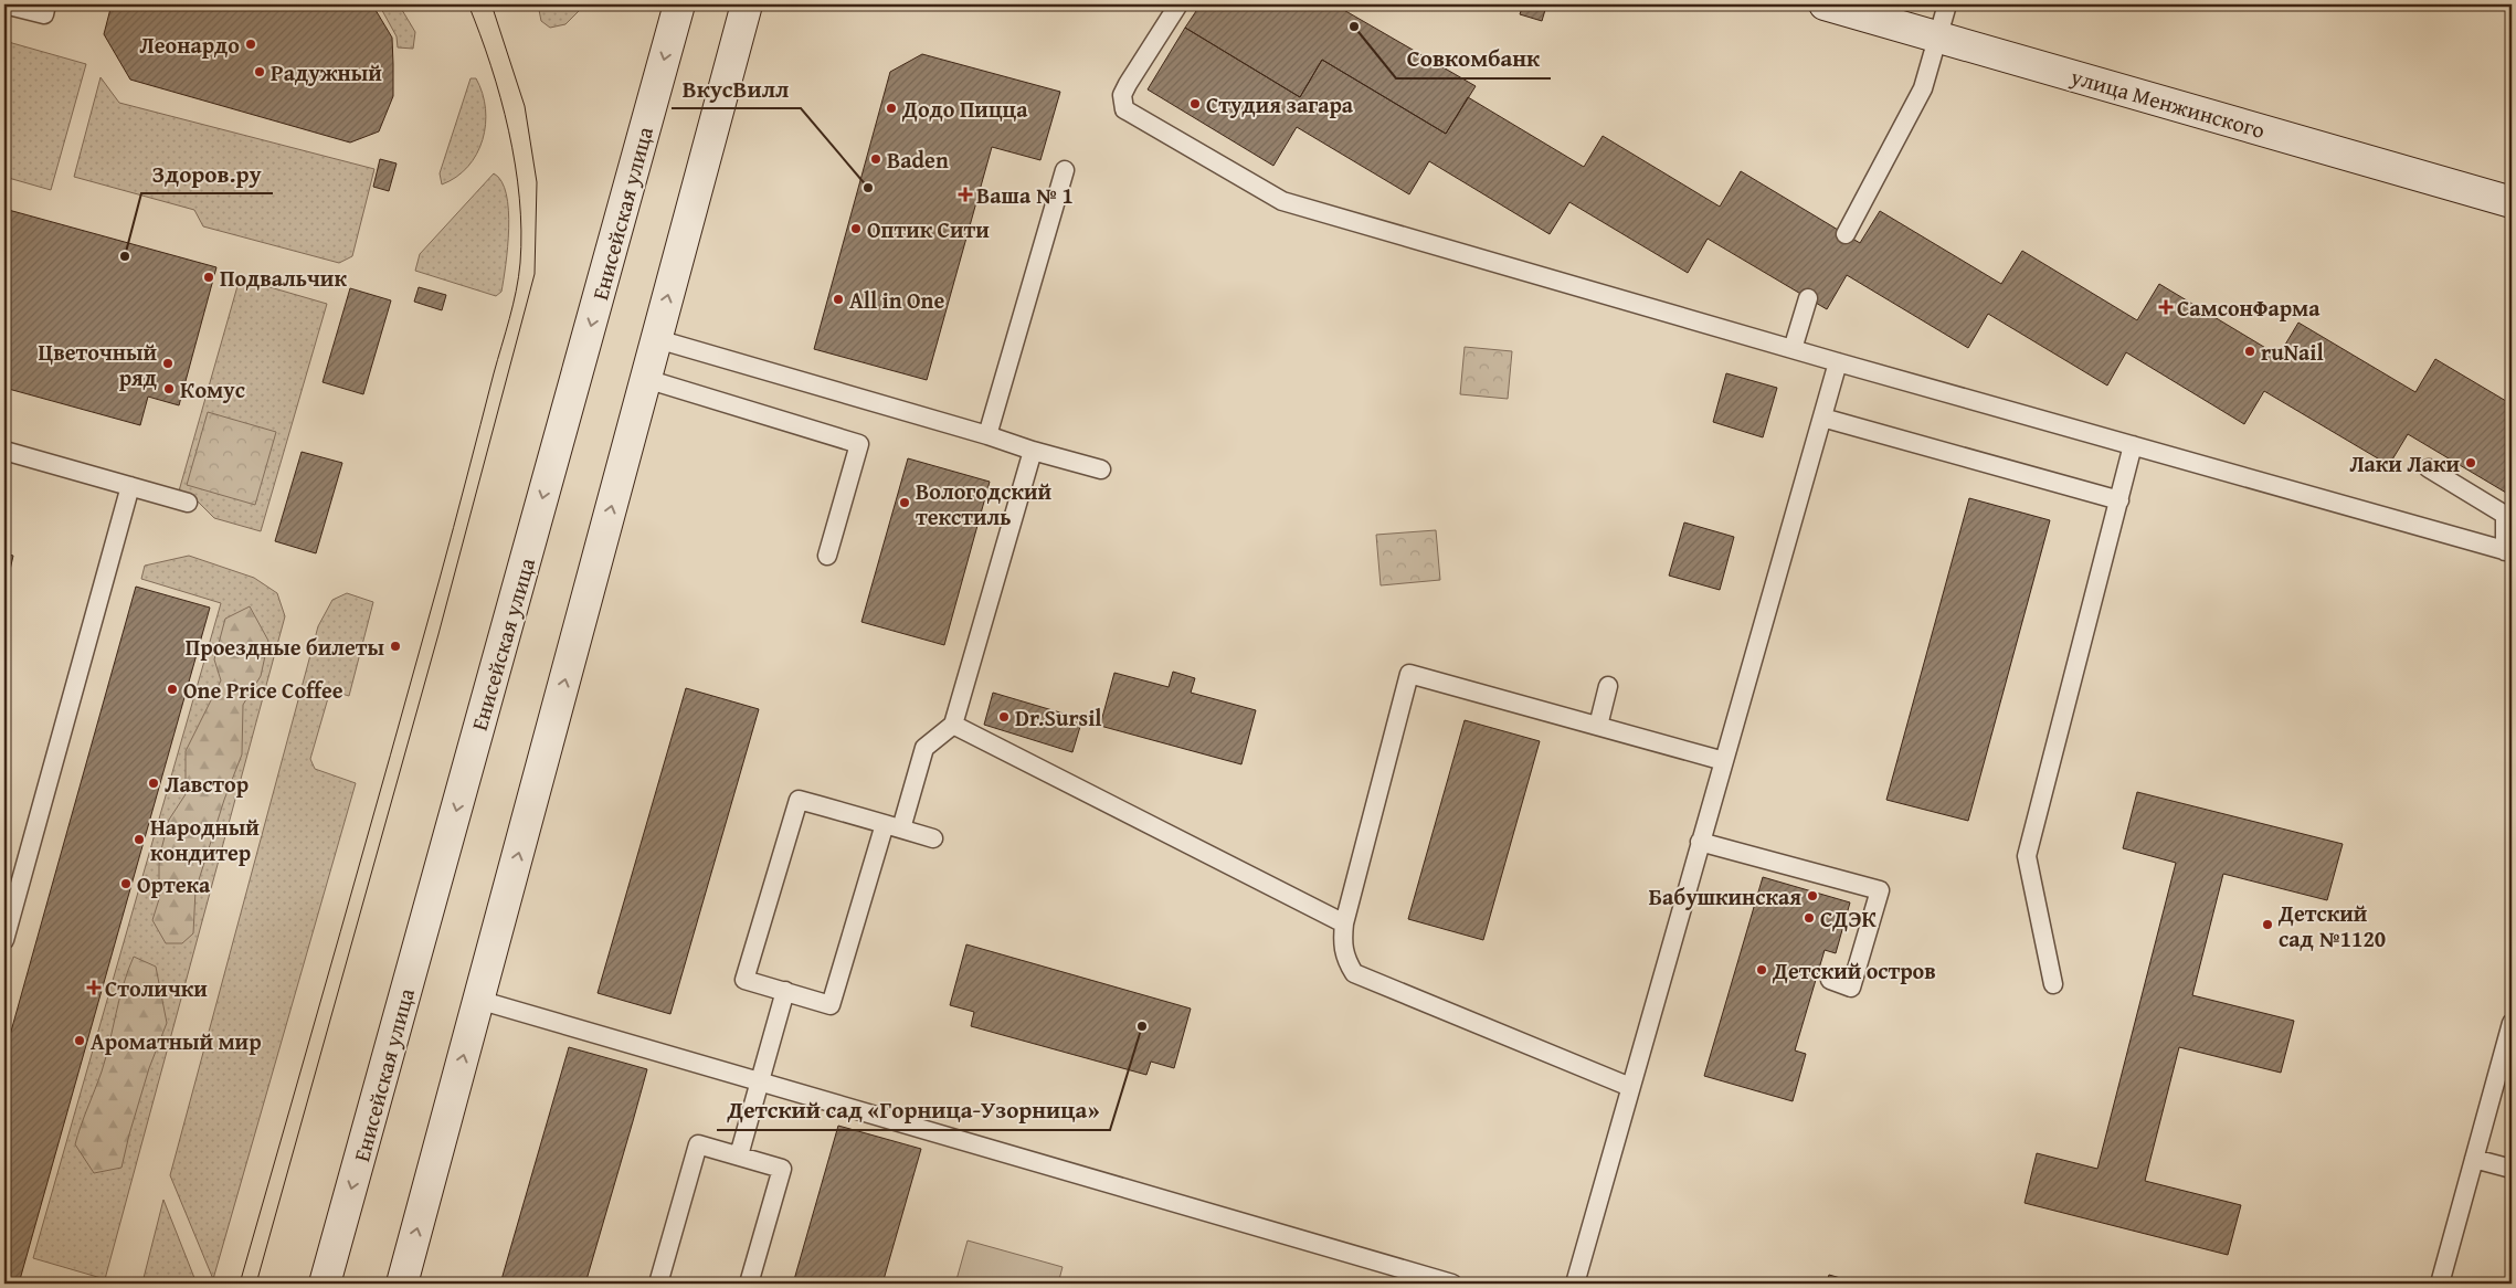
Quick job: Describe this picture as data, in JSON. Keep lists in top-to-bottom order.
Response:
{
  "streets": {
    "main road": ["улица Менжинского", "Енисейская улица"]
  },
  "places": {
    "other": [
      "Совкомбанк",
      "Леонардо",
      "Радужный",
      "Студия загара",
      "Додо Пицца",
      "Baden",
      "ВкусВилл",
      "Оптик Сити",
      "Здоров.ру",
      "Подвальчик",
      "All in One",
      "ruNail",
      "Цветочный ряд",
      "Комус",
      "Лаки Лаки",
      "Вологодский текстиль",
      "Проездные билеты",
      "One Price Coffee",
      "Dr.Sursil",
      "Лавстор",
      "Народный кондитер",
      "Ортека",
      "Бабушкинская",
      "СДЭК",
      "Детский сад №1120",
      "Детский остров",
      "Детский сад «Горница-Узорница»",
      "Ароматный мир"
    ],
    "health": ["Ваша № 1", "СамсонФарма", "Столички"]
  }
}
